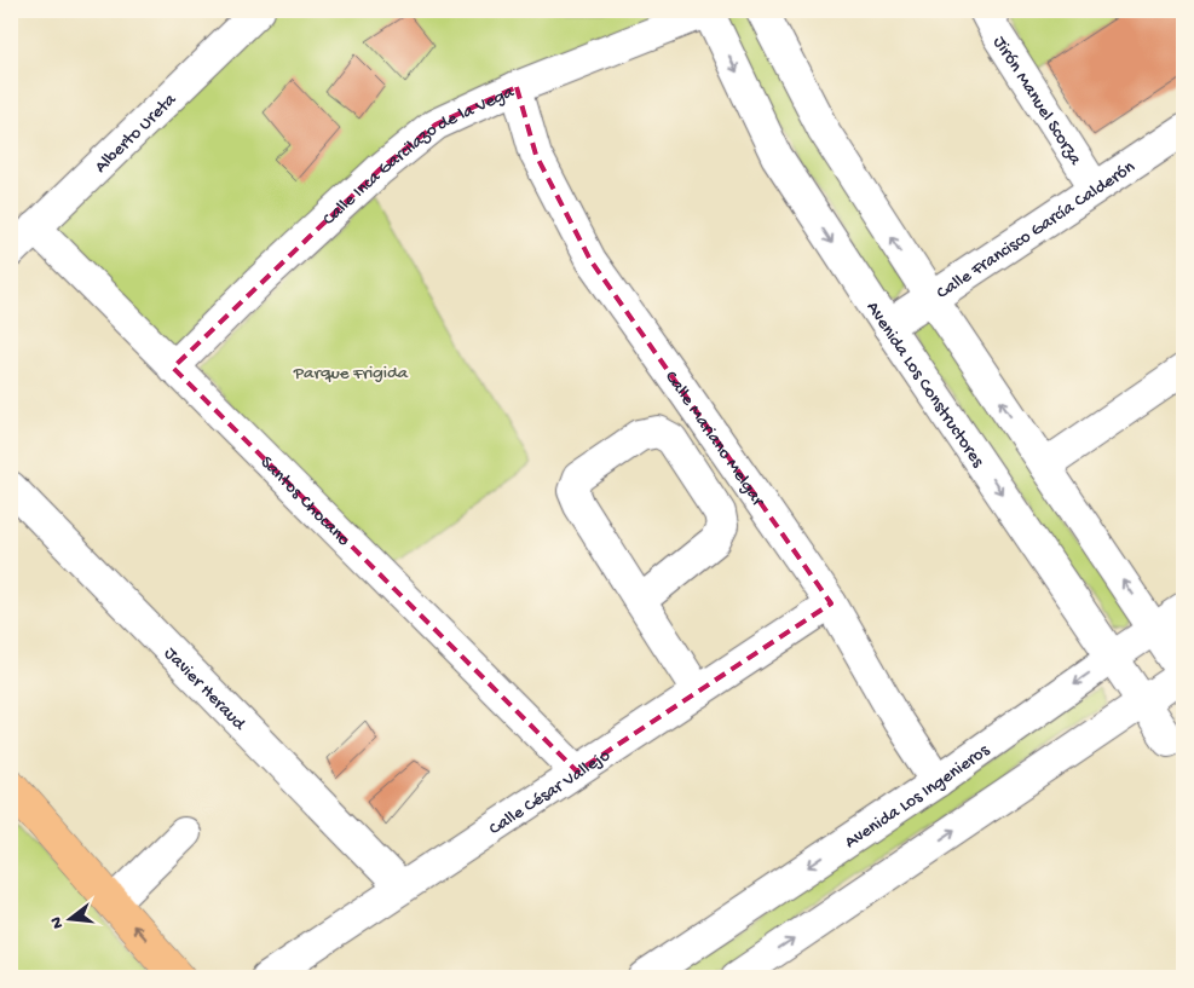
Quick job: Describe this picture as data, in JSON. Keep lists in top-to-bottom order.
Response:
{
  "streets": {
    "street": [
      "Jirón Manuel Scorza",
      "Alberto Ureta",
      "Calle Inca Garcilazo de la Vega",
      "Calle Francisco García Calderón",
      "Avenida Los Constructores",
      "Calle Mariano Melgar",
      "Santos Chocano",
      "Javier Heraud",
      "Calle César Vallejo",
      "Avenida Los Ingenieros"
    ]
  },
  "crossings": [
    ["Jirón Manuel Scorza", "Calle Francisco García Calderón"],
    ["Alberto Ureta", "Santos Chocano"],
    ["Calle Inca Garcilazo de la Vega", "Avenida Los Constructores"],
    ["Calle Inca Garcilazo de la Vega", "Calle Mariano Melgar"],
    ["Calle Inca Garcilazo de la Vega", "Santos Chocano"],
    ["Calle Francisco García Calderón", "Avenida Los Constructores"],
    ["Avenida Los Constructores", "Avenida Los Ingenieros"],
    ["Calle Mariano Melgar", "Calle César Vallejo"],
    ["Calle Mariano Melgar", "Avenida Los Ingenieros"],
    ["Santos Chocano", "Calle César Vallejo"],
    ["Javier Heraud", "Calle César Vallejo"]
  ],
  "parks": ["Parque Frigida"],
  "north": "left"
}
